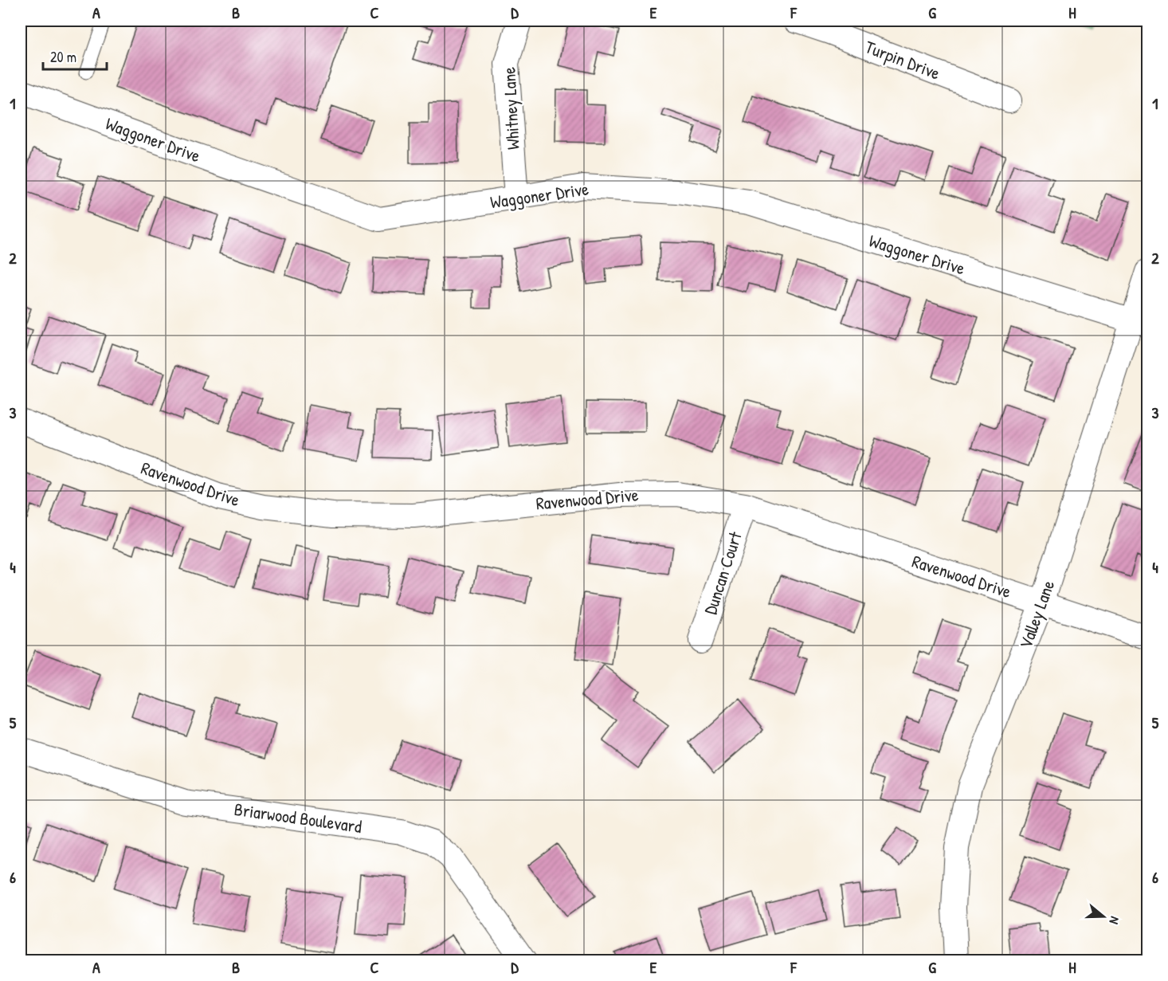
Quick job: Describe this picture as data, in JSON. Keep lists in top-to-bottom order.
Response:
{
  "streets": {
    "street": [
      "Turpin Drive",
      "Whitney Lane",
      "Waggoner Drive",
      "Ravenwood Drive",
      "Duncan Court",
      "Valley Lane",
      "Briarwood Boulevard"
    ]
  },
  "crossings": [
    ["Whitney Lane", "Waggoner Drive"],
    ["Waggoner Drive", "Valley Lane"],
    ["Ravenwood Drive", "Duncan Court"],
    ["Ravenwood Drive", "Valley Lane"]
  ],
  "scale_bar": "20 m",
  "north": "right",
  "grid": {
    "columns": [
      "A",
      "B",
      "C",
      "D",
      "E",
      "F",
      "G",
      "H"
    ],
    "rows": [
      "1",
      "2",
      "3",
      "4",
      "5",
      "6"
    ]
  }
}
